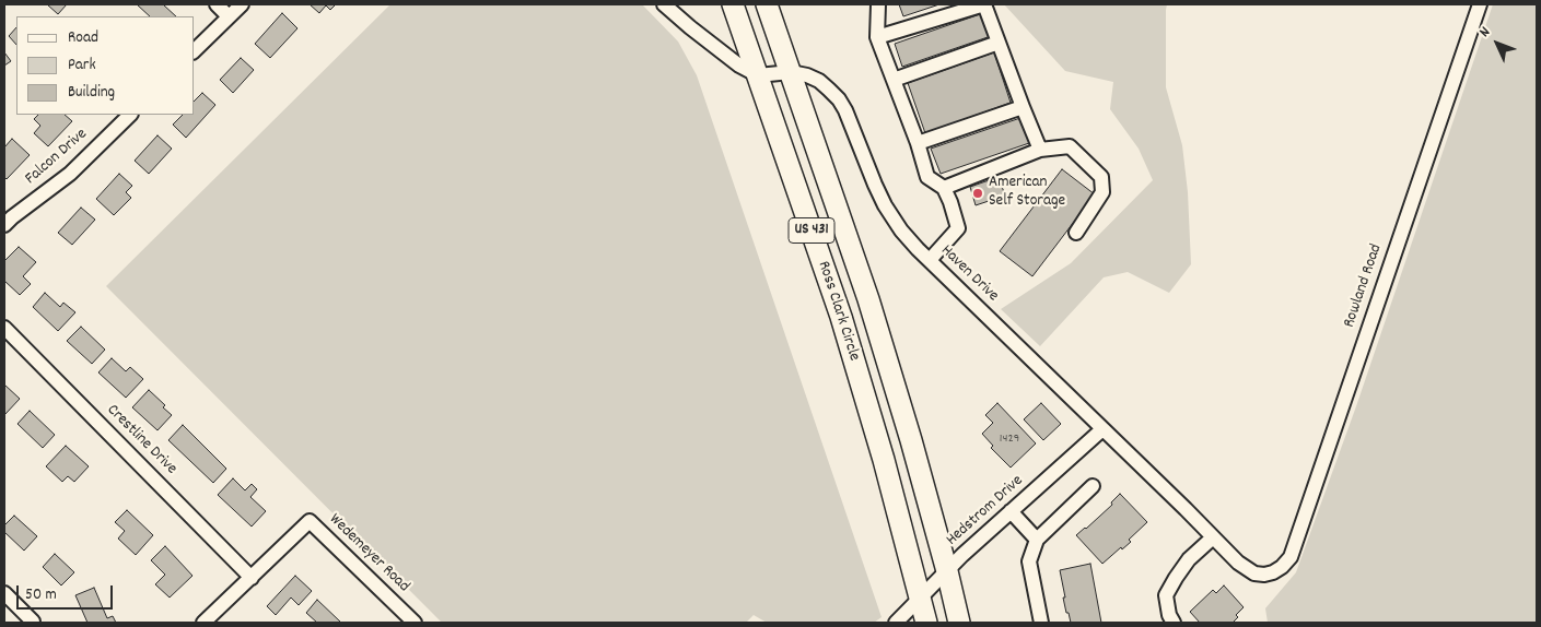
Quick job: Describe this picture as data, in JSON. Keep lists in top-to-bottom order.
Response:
{
  "streets": {
    "highway": ["US 431", "Ross Clark Circle"],
    "street": [
      "Falcon Drive",
      "Haven Drive",
      "Rowland Road",
      "Crestline Drive",
      "Hedstrom Drive",
      "Wedemeyer Road"
    ]
  },
  "crossings": [
    ["Haven Drive", "Rowland Road"],
    ["Haven Drive", "Ross Clark Circle"],
    ["Haven Drive", "Hedstrom Drive"],
    ["Ross Clark Circle", "Hedstrom Drive"],
    ["Crestline Drive", "Wedemeyer Road"]
  ],
  "places": ["American Self Storage"],
  "house_numbers": ["1429"],
  "legend": ["Road", "Park", "Building"],
  "scale_bar": "50 m",
  "north": "top left"
}
